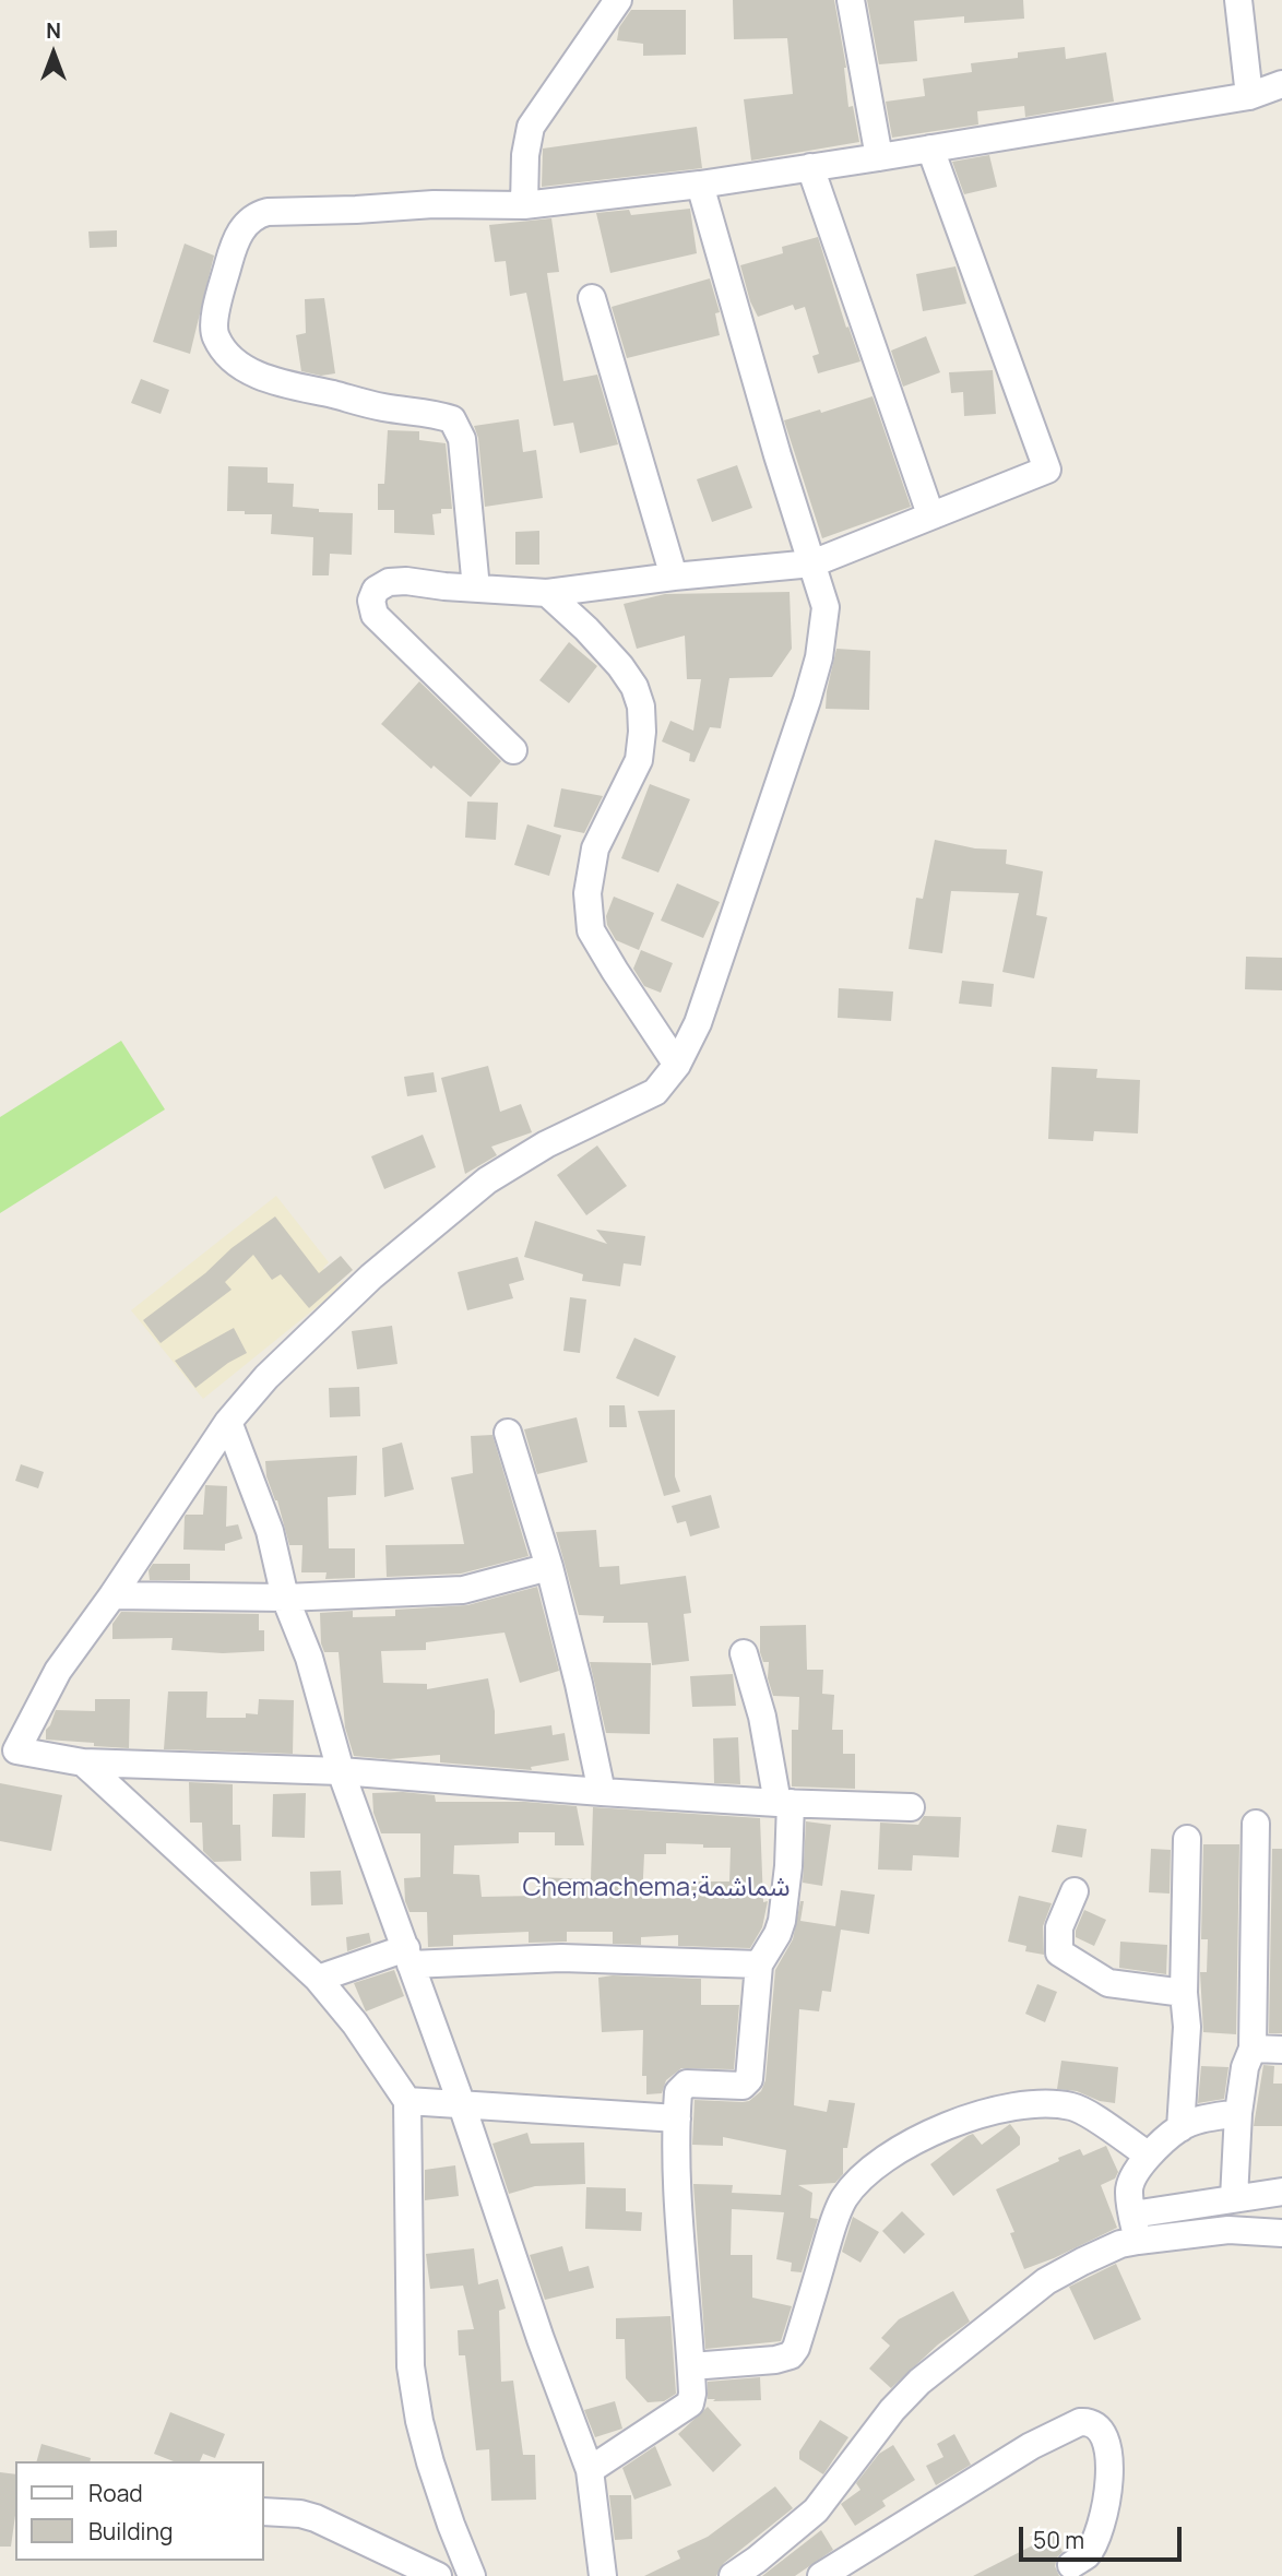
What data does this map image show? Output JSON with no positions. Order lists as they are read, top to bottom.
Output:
{
  "districts": ["Chemachema;شماشمة"],
  "legend": ["Road", "Building"],
  "scale_bar": "50 m",
  "north": "top"
}
